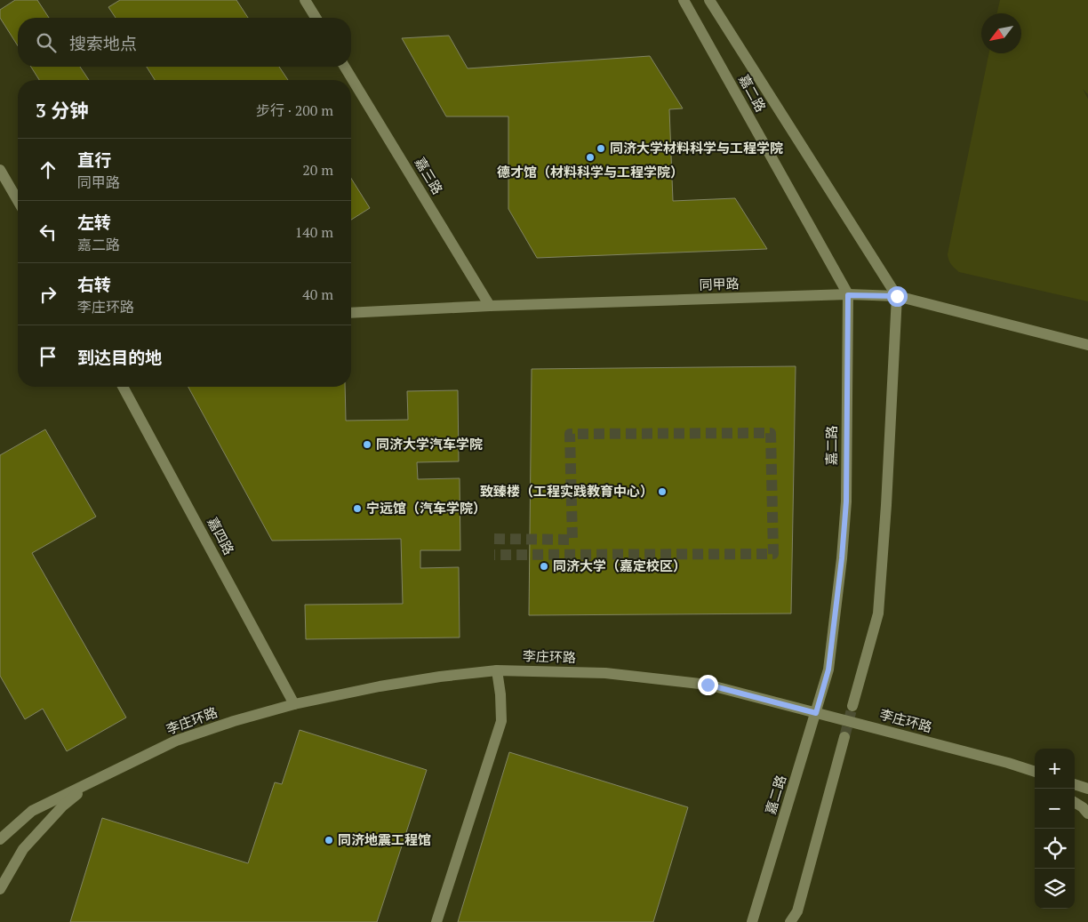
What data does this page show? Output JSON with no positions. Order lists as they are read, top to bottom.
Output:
{
  "streets": {
    "lane": [
      "嘉二路",
      "嘉三路",
      "同甲路",
      "嘉四路",
      "李庄环路"
    ]
  },
  "crossings": [
    ["嘉二路", "同甲路"],
    ["嘉二路", "李庄环路"],
    ["嘉三路", "同甲路"],
    ["嘉四路", "李庄环路"]
  ],
  "places": [
    "同济大学材料科学与工程学院",
    "德才馆（材料科学与工程学院）",
    "同济大学汽车学院",
    "致臻楼（工程实践教育中心）",
    "宁远馆（汽车学院）",
    "同济大学（嘉定校区）",
    "同济地震工程馆"
  ],
  "north": "bottom left",
  "page": {
    "search": "搜索地点",
    "heading": ["3 分钟", "步行 · 200 m"],
    "list": [
      ["直行", "同甲路", "20 m"],
      ["左转", "嘉二路", "140 m"],
      ["右转", "李庄环路", "40 m"],
      "到达目的地"
    ],
    "map_buttons": ["+", "−"]
  }
}
